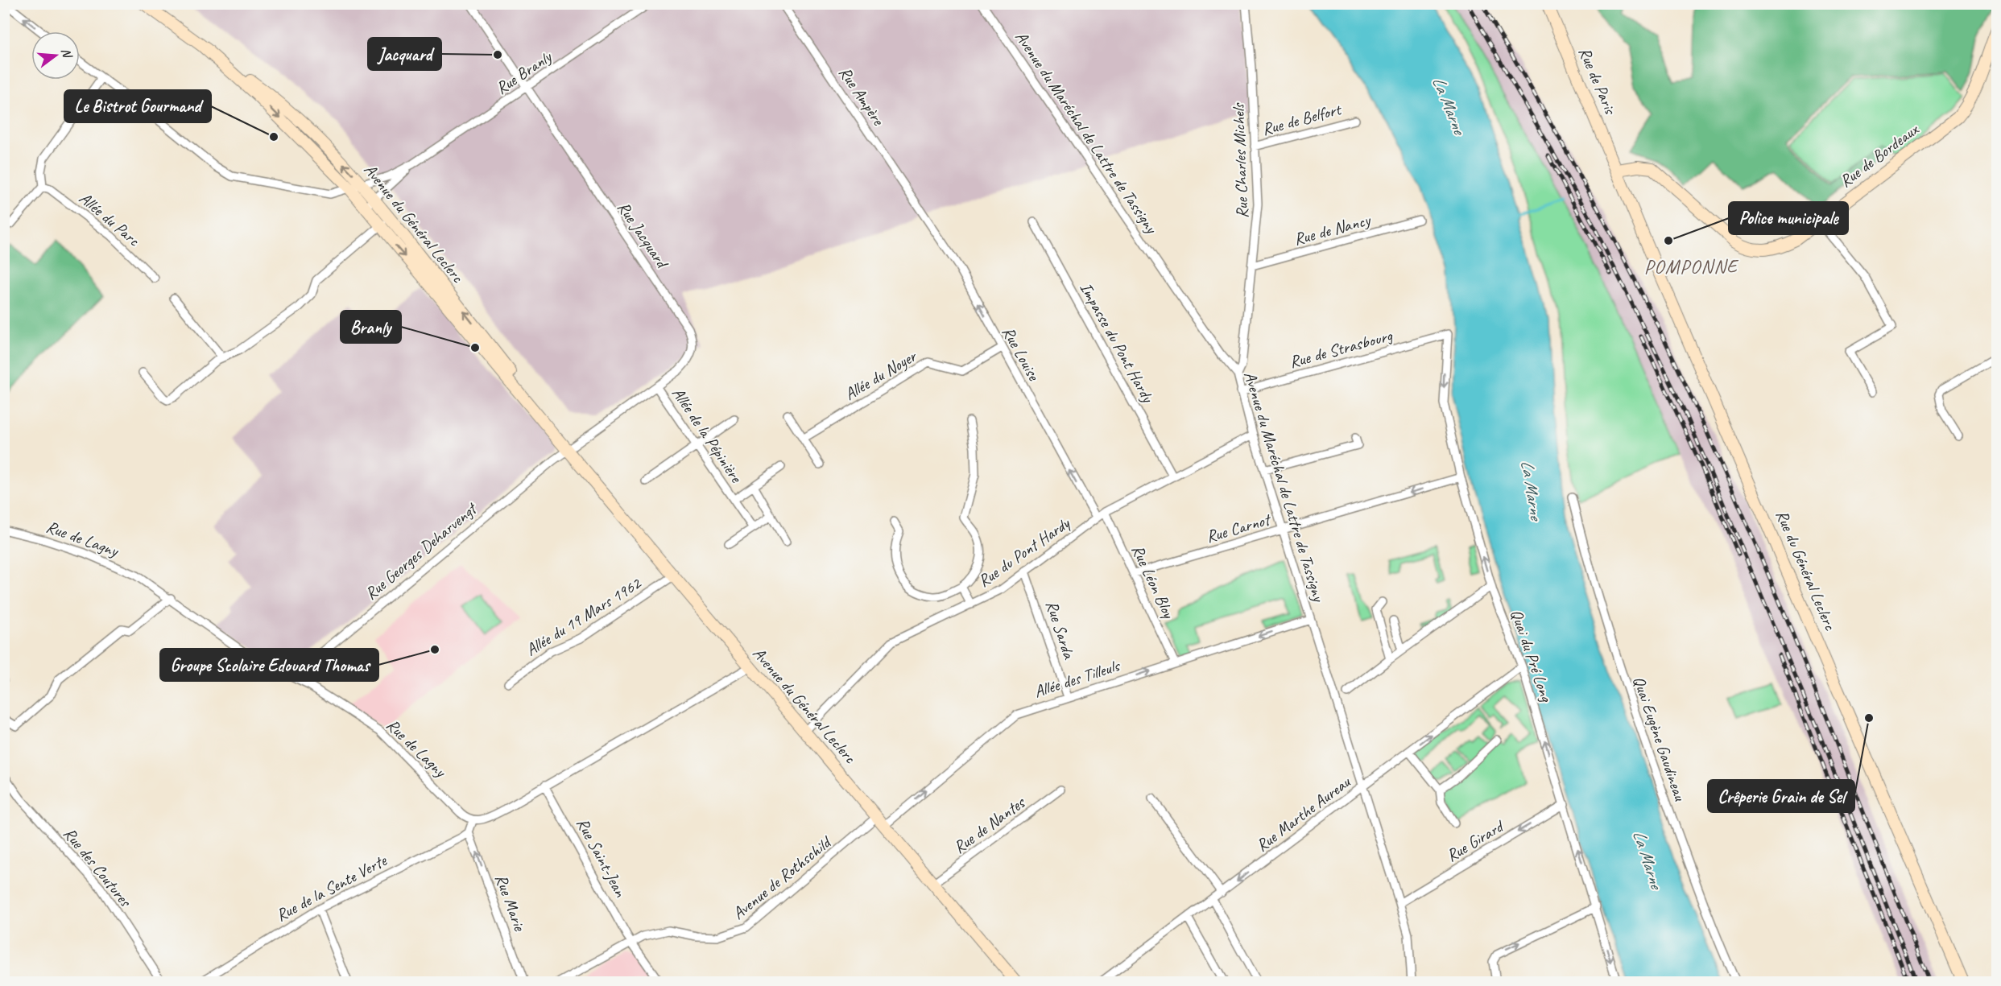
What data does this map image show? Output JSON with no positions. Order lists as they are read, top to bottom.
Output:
{
  "streets": {
    "main road": [
      "Rue de Paris",
      "Rue de Bordeaux",
      "Avenue du Général Leclerc",
      "Rue du Général Leclerc"
    ],
    "street": [
      "Rue Branly",
      "Rue Ampère",
      "Rue de Belfort",
      "Avenue du Maréchal de Lattre de Tassigny",
      "Rue Charles Michels",
      "Allée du Parc",
      "Rue de Nancy",
      "Rue Jacquard",
      "Impasse du Pont Hardy",
      "Rue de Strasbourg",
      "Rue Louise",
      "Allée du Noyer",
      "Allée de la Pépinière",
      "Rue Carnot",
      "Rue de Lagny",
      "Rue Georges Deharvengt",
      "Rue du Pont Hardy",
      "Rue Léon Bloy",
      "Allée du 19 Mars 1962",
      "Rue Sarda",
      "Quai du Pré Long",
      "Allée des Tilleuls",
      "Quai Eugène Gaudineau",
      "Rue Marthe Aureau",
      "Rue de Nantes",
      "Rue Girard",
      "Rue Saint-Jean",
      "Rue des Coutures",
      "Avenue de Rothschild",
      "Rue de la Sente Verte",
      "Rue Marie"
    ]
  },
  "crossings": [
    ["Rue Branly", "Avenue du Général Leclerc"],
    ["Rue Branly", "Rue Jacquard"],
    ["Rue de Paris", "Rue de Bordeaux"],
    ["Rue de Paris", "Rue du Général Leclerc"],
    ["Rue Ampère", "Rue Louise"],
    ["Rue de Belfort", "Rue Charles Michels"],
    ["Avenue du Maréchal de Lattre de Tassigny", "Rue Charles Michels"],
    ["Avenue du Maréchal de Lattre de Tassigny", "Rue de Strasbourg"],
    ["Avenue du Maréchal de Lattre de Tassigny", "Rue Carnot"],
    ["Avenue du Maréchal de Lattre de Tassigny", "Rue du Pont Hardy"],
    ["Avenue du Maréchal de Lattre de Tassigny", "Allée des Tilleuls"],
    ["Avenue du Maréchal de Lattre de Tassigny", "Rue Marthe Aureau"],
    ["Avenue du Maréchal de Lattre de Tassigny", "Rue Girard"],
    ["Rue de Bordeaux", "Rue du Général Leclerc"],
    ["Rue Charles Michels", "Rue de Nancy"],
    ["Avenue du Général Leclerc", "Rue Jacquard"],
    ["Avenue du Général Leclerc", "Rue Georges Deharvengt"],
    ["Avenue du Général Leclerc", "Rue du Pont Hardy"],
    ["Avenue du Général Leclerc", "Allée du 19 Mars 1962"],
    ["Avenue du Général Leclerc", "Allée des Tilleuls"],
    ["Avenue du Général Leclerc", "Rue de Nantes"],
    ["Avenue du Général Leclerc", "Avenue de Rothschild"],
    ["Rue Jacquard", "Allée de la Pépinière"],
    ["Rue Jacquard", "Rue Georges Deharvengt"],
    ["Impasse du Pont Hardy", "Rue du Pont Hardy"],
    ["Rue de Strasbourg", "Quai du Pré Long"],
    ["Rue Louise", "Allée du Noyer"],
    ["Rue Louise", "Rue du Pont Hardy"],
    ["Rue Carnot", "Rue Léon Bloy"],
    ["Rue Carnot", "Quai du Pré Long"],
    ["Rue de Lagny", "Rue Georges Deharvengt"],
    ["Rue du Pont Hardy", "Rue Léon Bloy"],
    ["Rue du Pont Hardy", "Rue Sarda"],
    ["Rue Léon Bloy", "Allée des Tilleuls"],
    ["Rue Sarda", "Allée des Tilleuls"],
    ["Quai du Pré Long", "Rue Marthe Aureau"],
    ["Quai du Pré Long", "Rue Girard"],
    ["Allée des Tilleuls", "Avenue de Rothschild"],
    ["Rue Saint-Jean", "Avenue de Rothschild"],
    ["Rue de la Sente Verte", "Rue Marie"]
  ],
  "one_way": ["Rue Louise", "Rue Girard", "Rue Marie"],
  "districts": ["POMPONNE"],
  "water": ["La Marne"],
  "places": [
    "Jacquard",
    "Le Bistrot Gourmand",
    "Police municipale",
    "Branly",
    "Groupe Scolaire Edouard Thomas",
    "Crêperie Grain de Sel"
  ],
  "north": "right"
}
